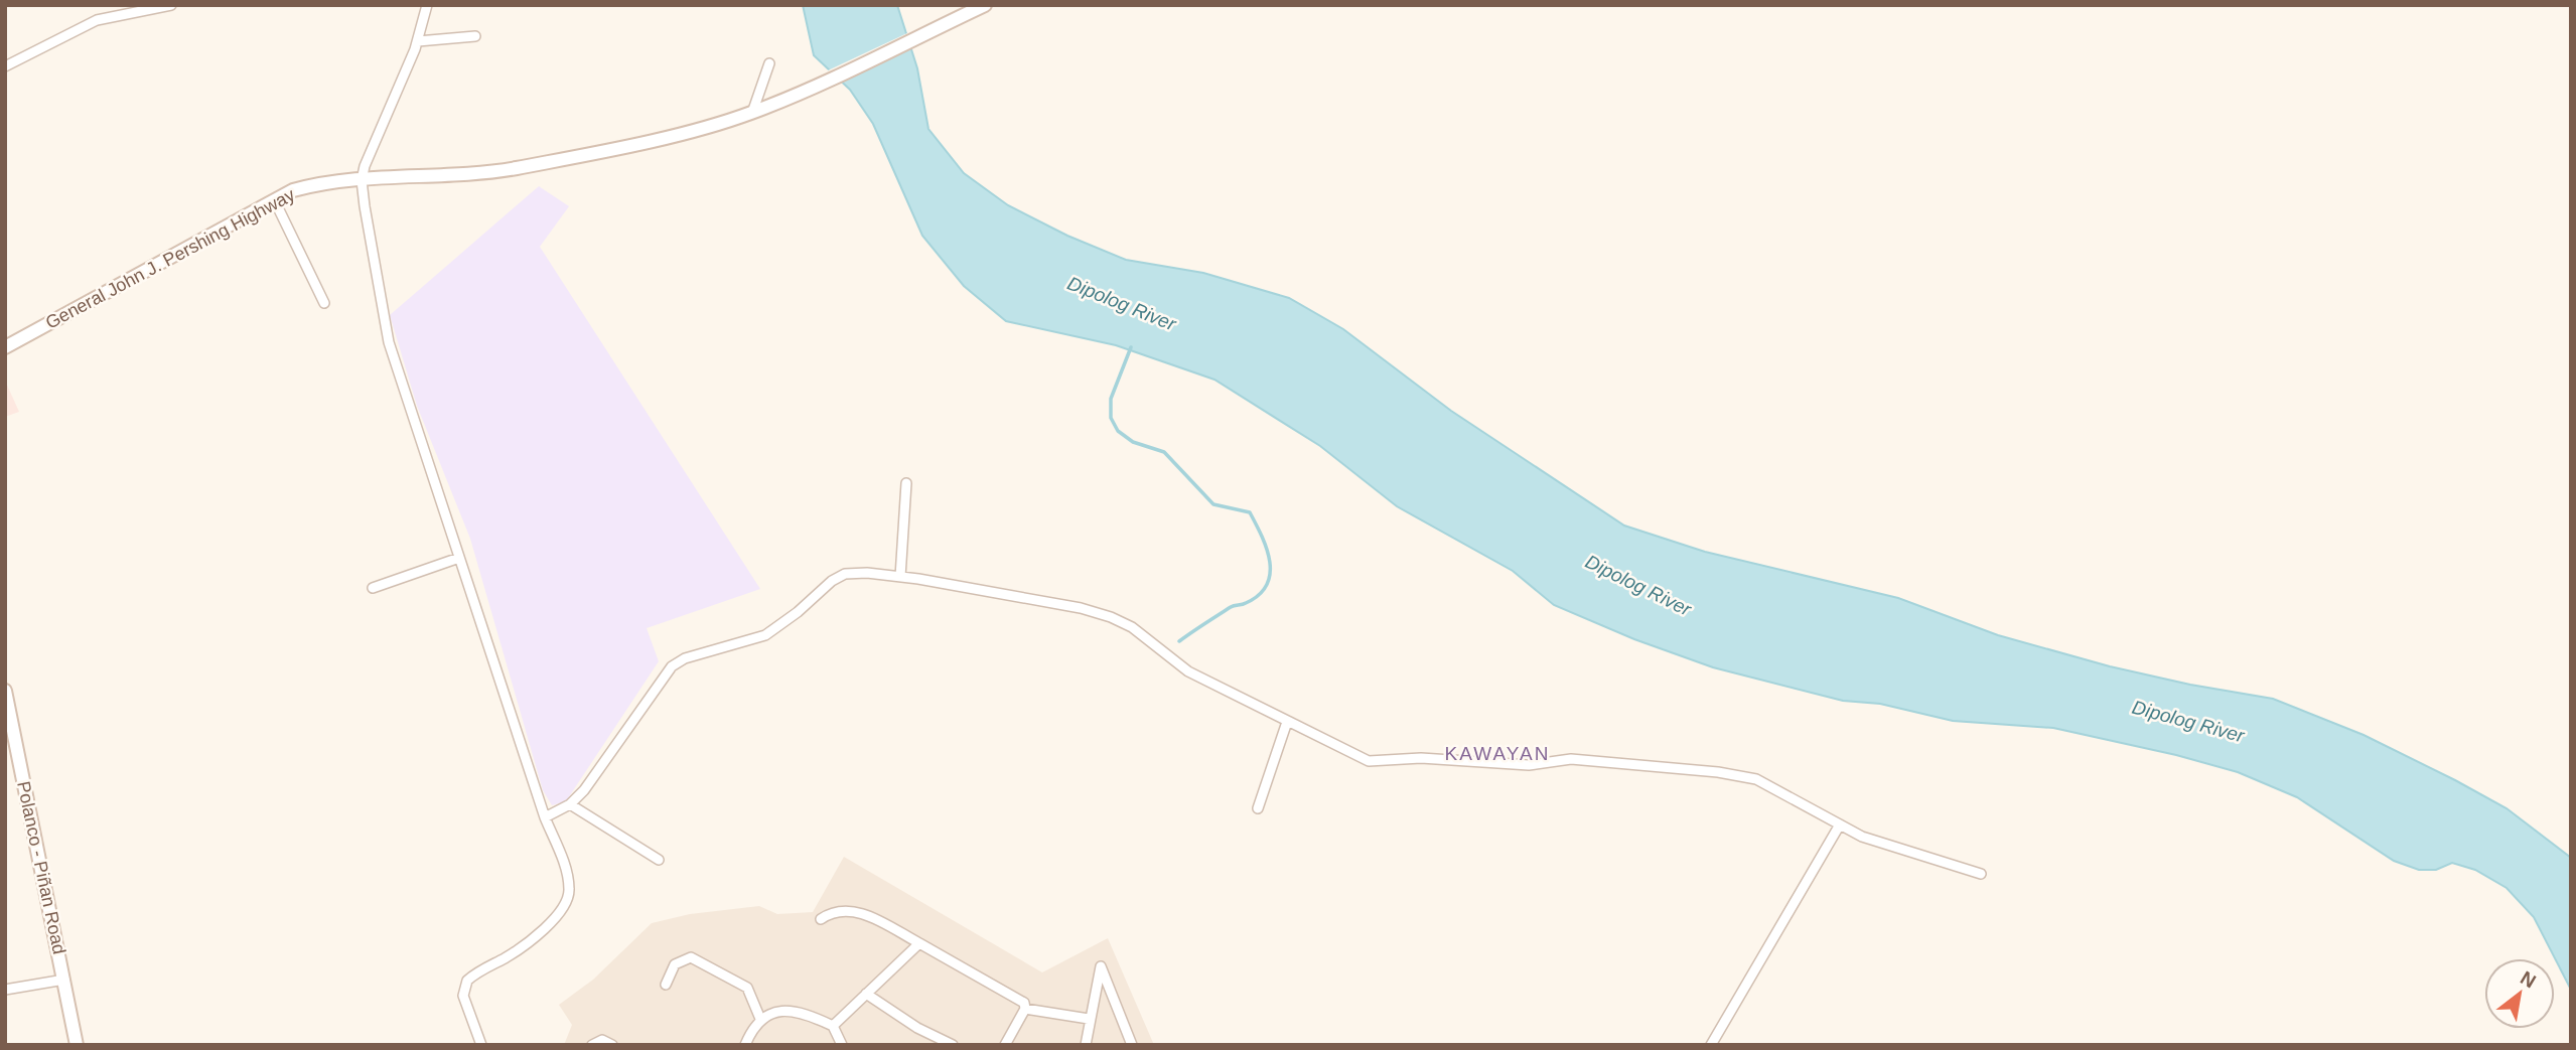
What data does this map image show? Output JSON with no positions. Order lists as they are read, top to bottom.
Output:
{
  "streets": {
    "main road": ["General John J. Pershing Highway", "Polanco - Piñan Road"]
  },
  "districts": ["KAWAYAN"],
  "water": ["Dipolog River"],
  "north": "top right"
}
